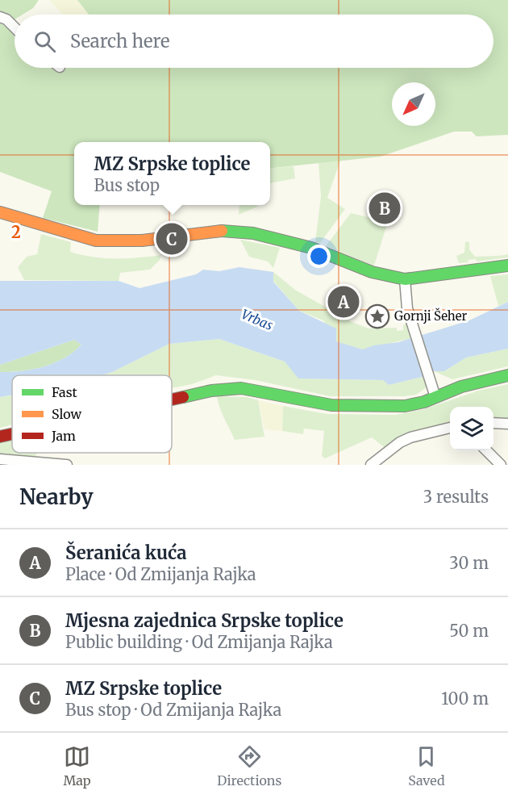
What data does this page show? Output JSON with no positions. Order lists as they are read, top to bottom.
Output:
{
  "water": ["Vrbas"],
  "places": {
    "place": ["Gornji Šeher"]
  },
  "legend": ["Fast", "Slow", "Jam"],
  "north": "bottom left",
  "page": {
    "search": "Search here",
    "popup": ["MZ Srpske toplice", "Bus stop"],
    "pins": ["B", "C", "A"],
    "heading": ["Nearby", "3 results"],
    "list": [
      {
        "mark": "A",
        "name": "Šeranića kuća",
        "note": "Place · Od Zmijanja Rajka",
        "value": "30 m"
      },
      {
        "mark": "B",
        "name": "Mjesna zajednica Srpske toplice",
        "note": "Public building · Od Zmijanja Rajka",
        "value": "50 m"
      },
      {
        "mark": "C",
        "name": "MZ Srpske toplice",
        "note": "Bus stop · Od Zmijanja Rajka",
        "value": "100 m"
      }
    ],
    "nav": ["Map", "Directions", "Saved"]
  },
  "grid": {
    "rows": ["2"]
  }
}
